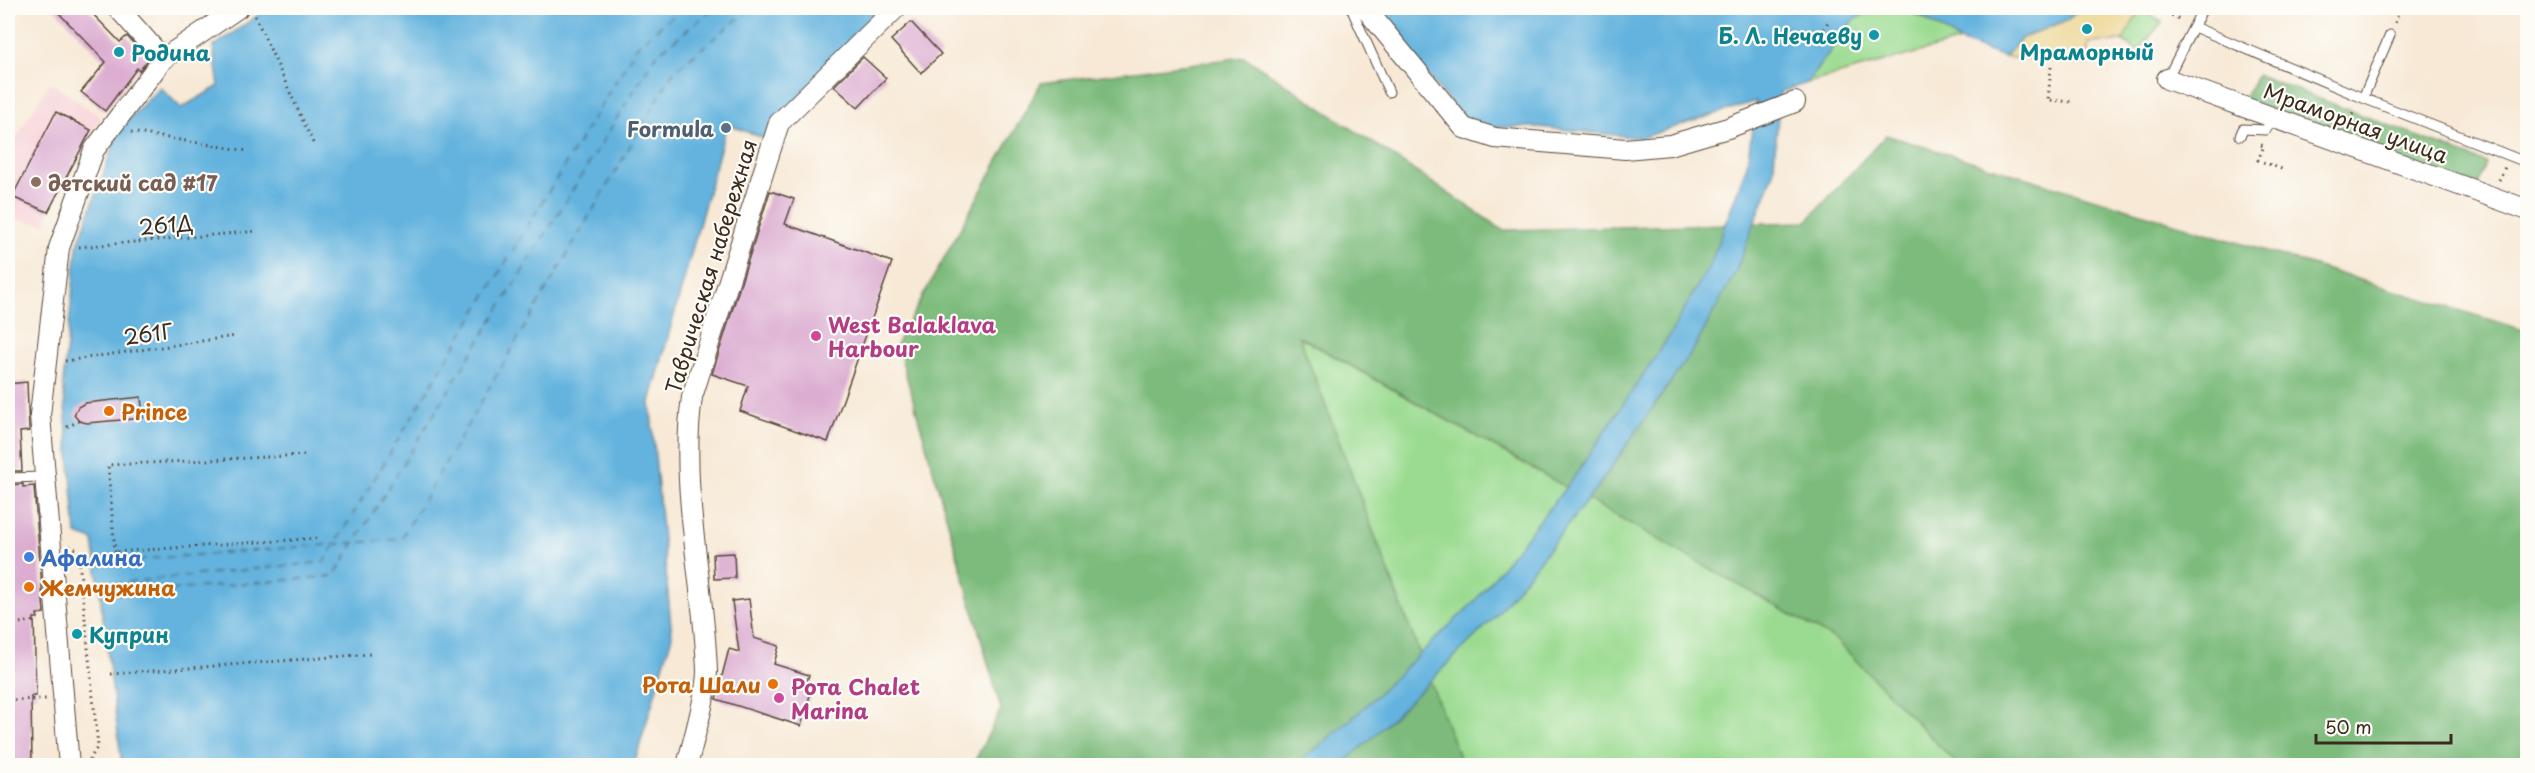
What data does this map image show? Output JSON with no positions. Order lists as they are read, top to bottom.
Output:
{
  "streets": {
    "street": ["Мраморная улица", "Таврическая набережная"],
    "path": ["261Д", "261Г"]
  },
  "places": [
    "Мраморный",
    "Б. Л. Нечаеву",
    "Родина",
    "Formula",
    "детский сад #17",
    "West Balaklava Harbour",
    "Prince",
    "Афалина",
    "Жемчужина",
    "Куприн",
    "Рота Шали",
    "Рота Chalet Marina"
  ],
  "scale_bar": "50 m"
}
